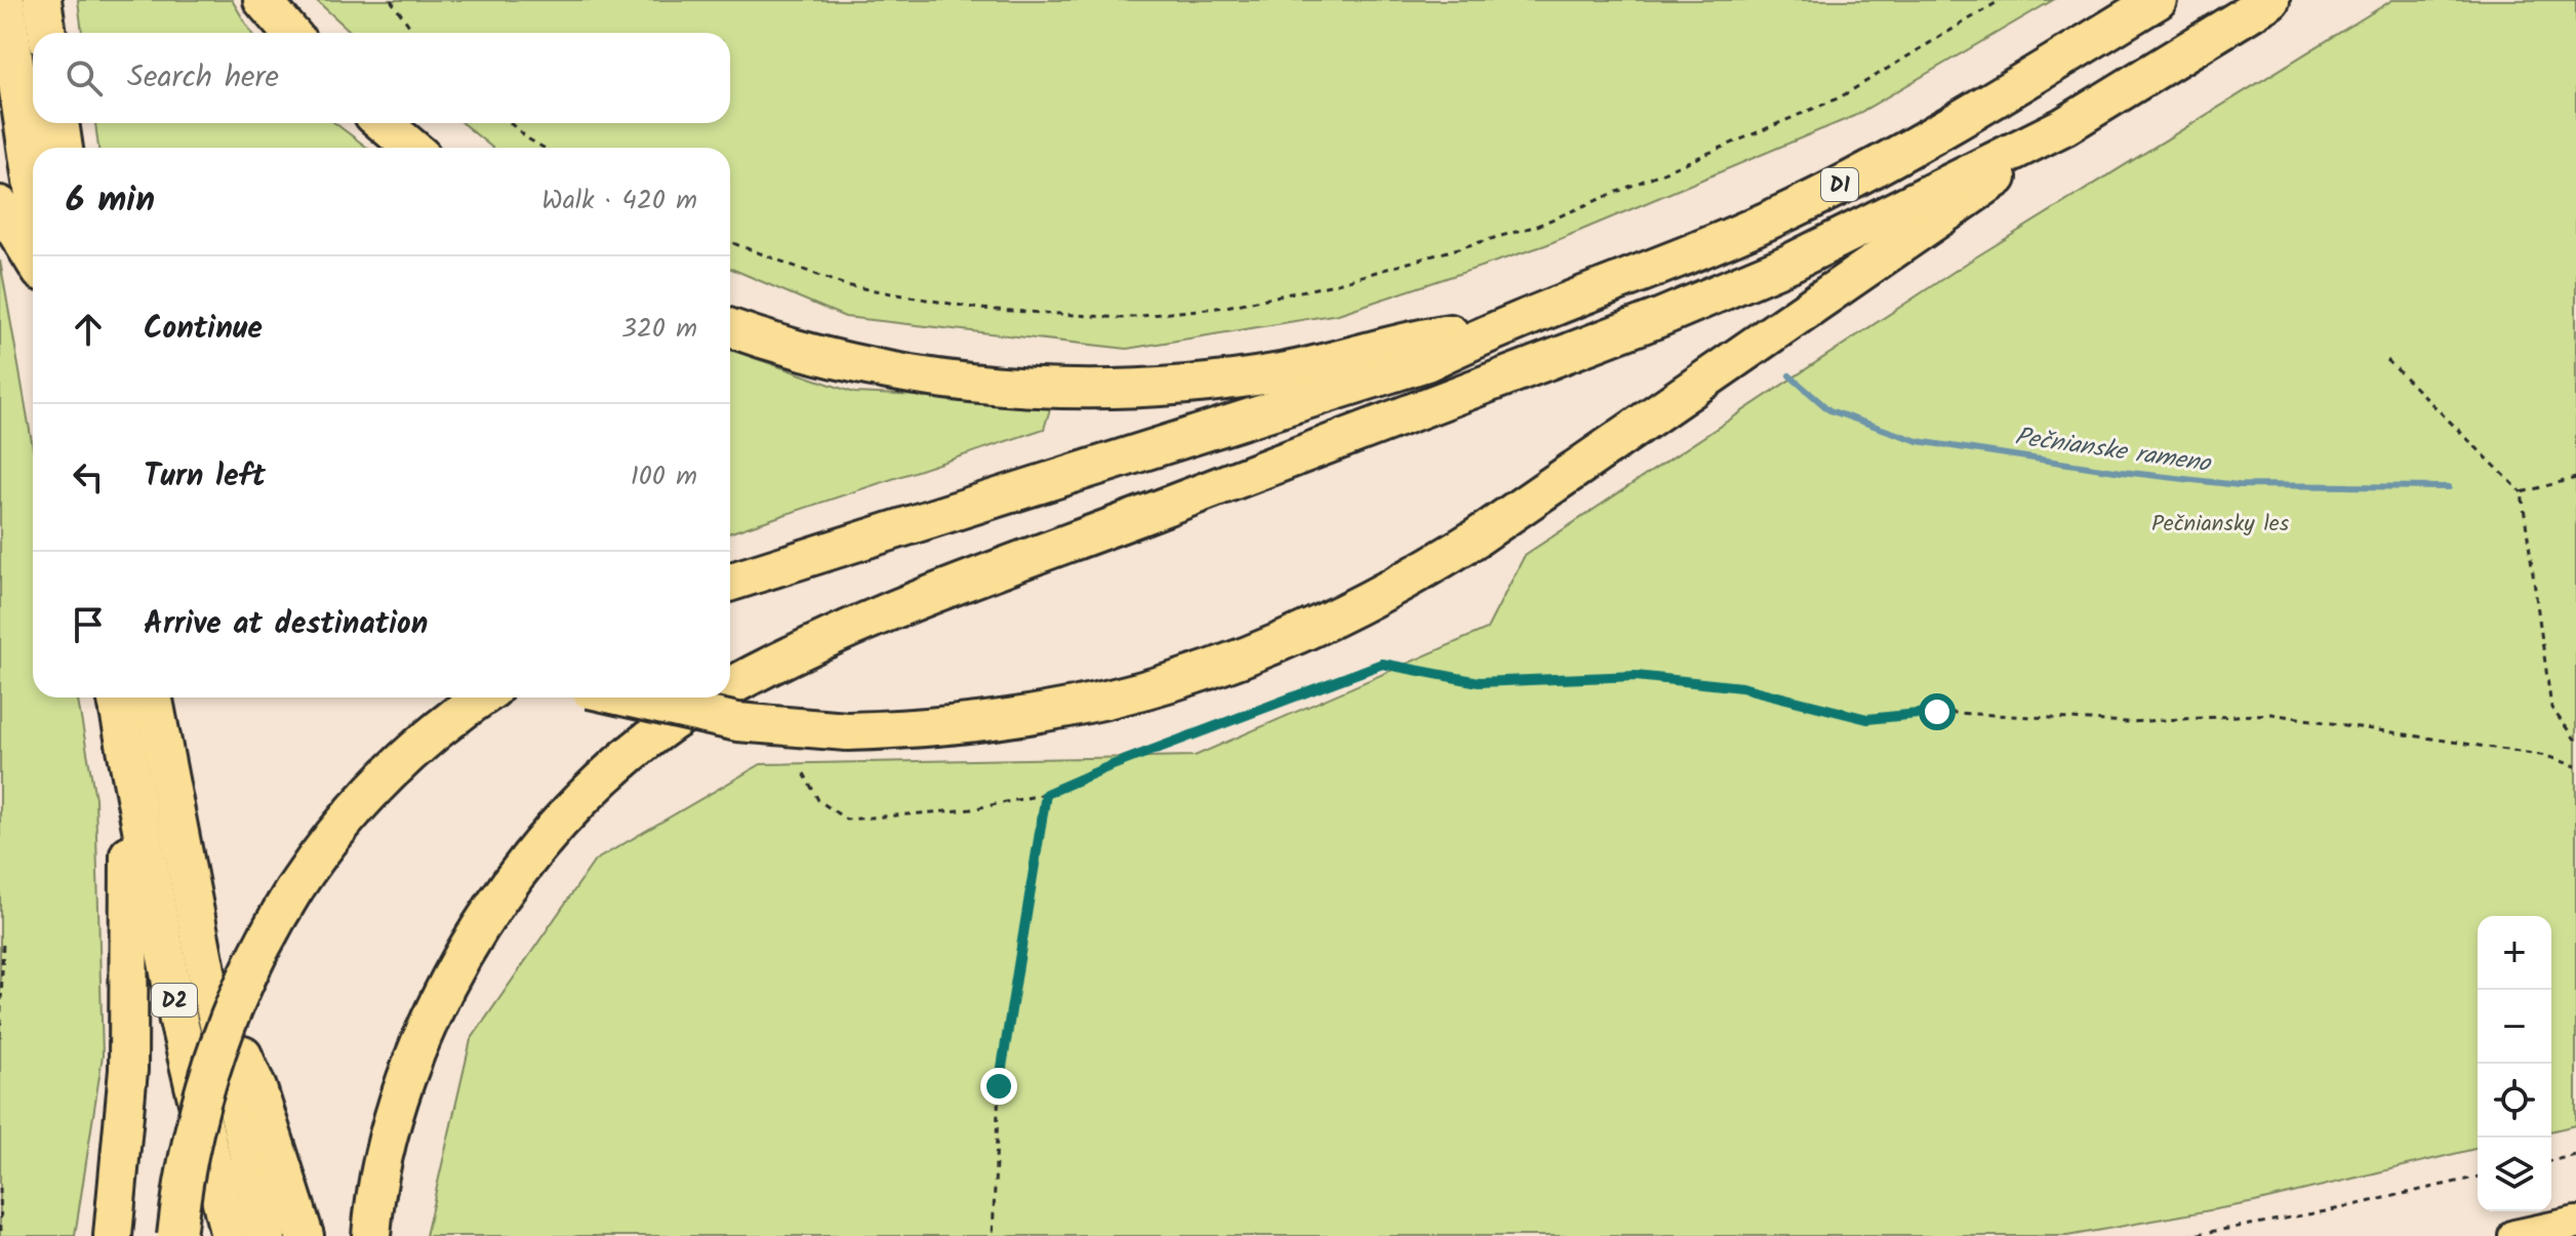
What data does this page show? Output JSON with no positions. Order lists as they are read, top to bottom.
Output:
{
  "streets": {
    "highway": ["D1", "D2"]
  },
  "water": ["Pečnianske rameno"],
  "parks": ["Pečniansky les"],
  "page": {
    "search": "Search here",
    "heading": ["6 min", "Walk · 420 m"],
    "list": [
      ["Continue", "320 m"],
      ["Turn left", "100 m"],
      "Arrive at destination"
    ],
    "map_buttons": ["+", "−"]
  }
}
